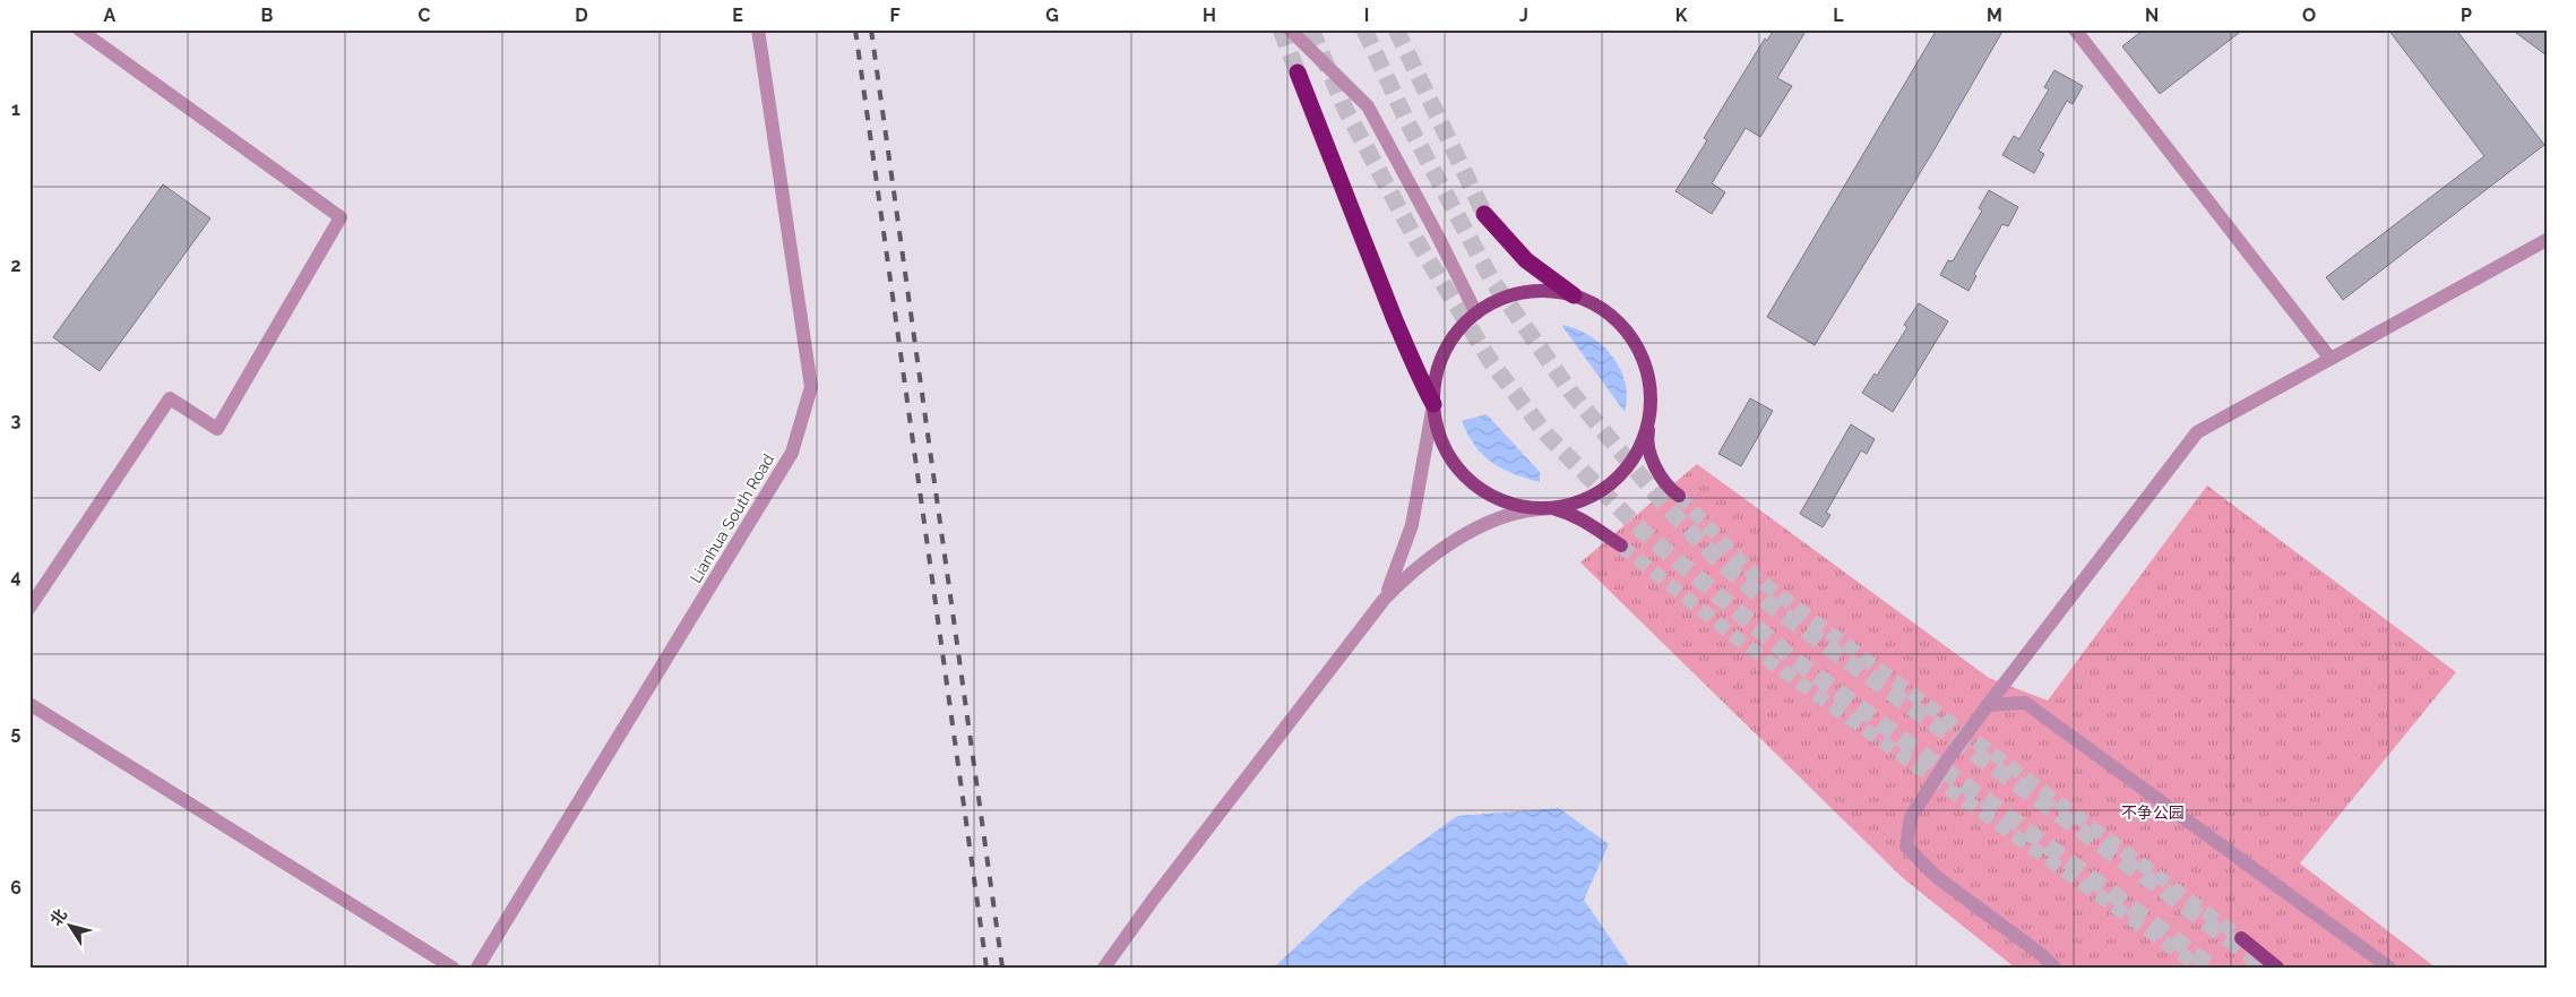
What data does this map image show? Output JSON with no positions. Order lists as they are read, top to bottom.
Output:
{
  "streets": {
    "street": ["Lianhua South Road"]
  },
  "parks": ["不争公园"],
  "north": "top left",
  "grid": {
    "columns": [
      "A",
      "B",
      "C",
      "D",
      "E",
      "F",
      "G",
      "H",
      "I",
      "J",
      "K",
      "L",
      "M",
      "N",
      "O",
      "P"
    ],
    "rows": [
      "1",
      "2",
      "3",
      "4",
      "5",
      "6"
    ]
  }
}
